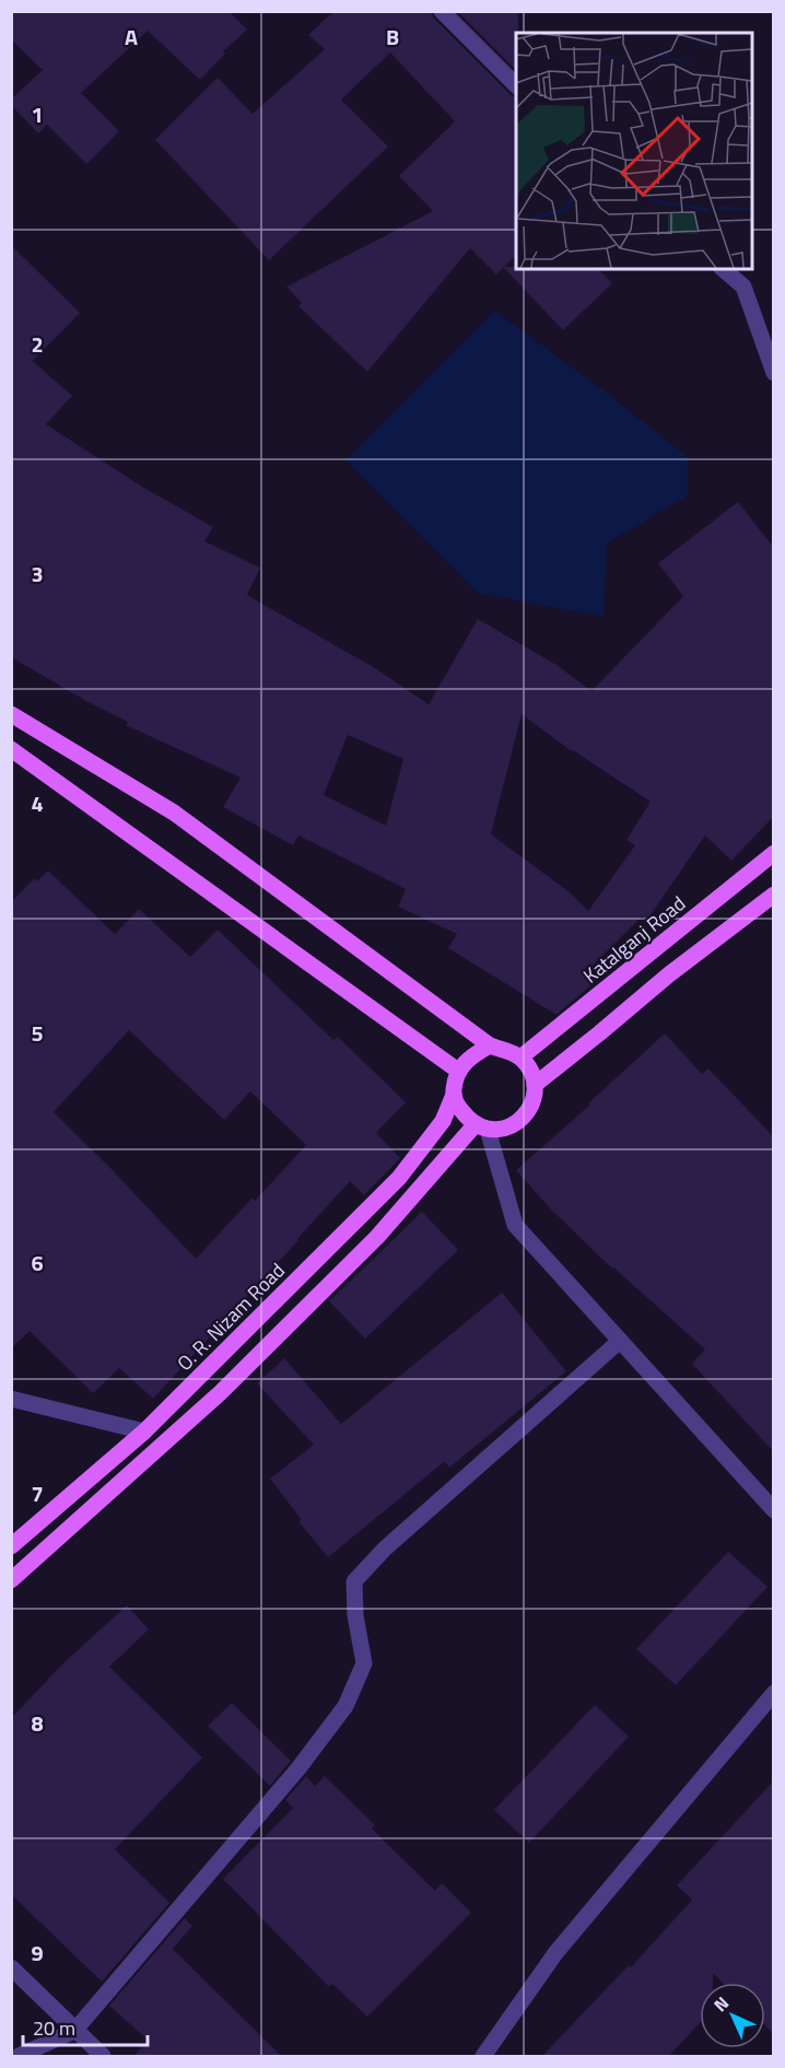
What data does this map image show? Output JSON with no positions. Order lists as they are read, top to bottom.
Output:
{
  "streets": {
    "main road": ["Katalganj Road", "O. R. Nizam Road"]
  },
  "crossings": [
    ["Katalganj Road", "O. R. Nizam Road"]
  ],
  "scale_bar": "20 m",
  "north": "top left",
  "grid": {
    "columns": ["A", "B"],
    "rows": [
      "1",
      "2",
      "3",
      "4",
      "5",
      "6",
      "7",
      "8",
      "9"
    ]
  }
}
